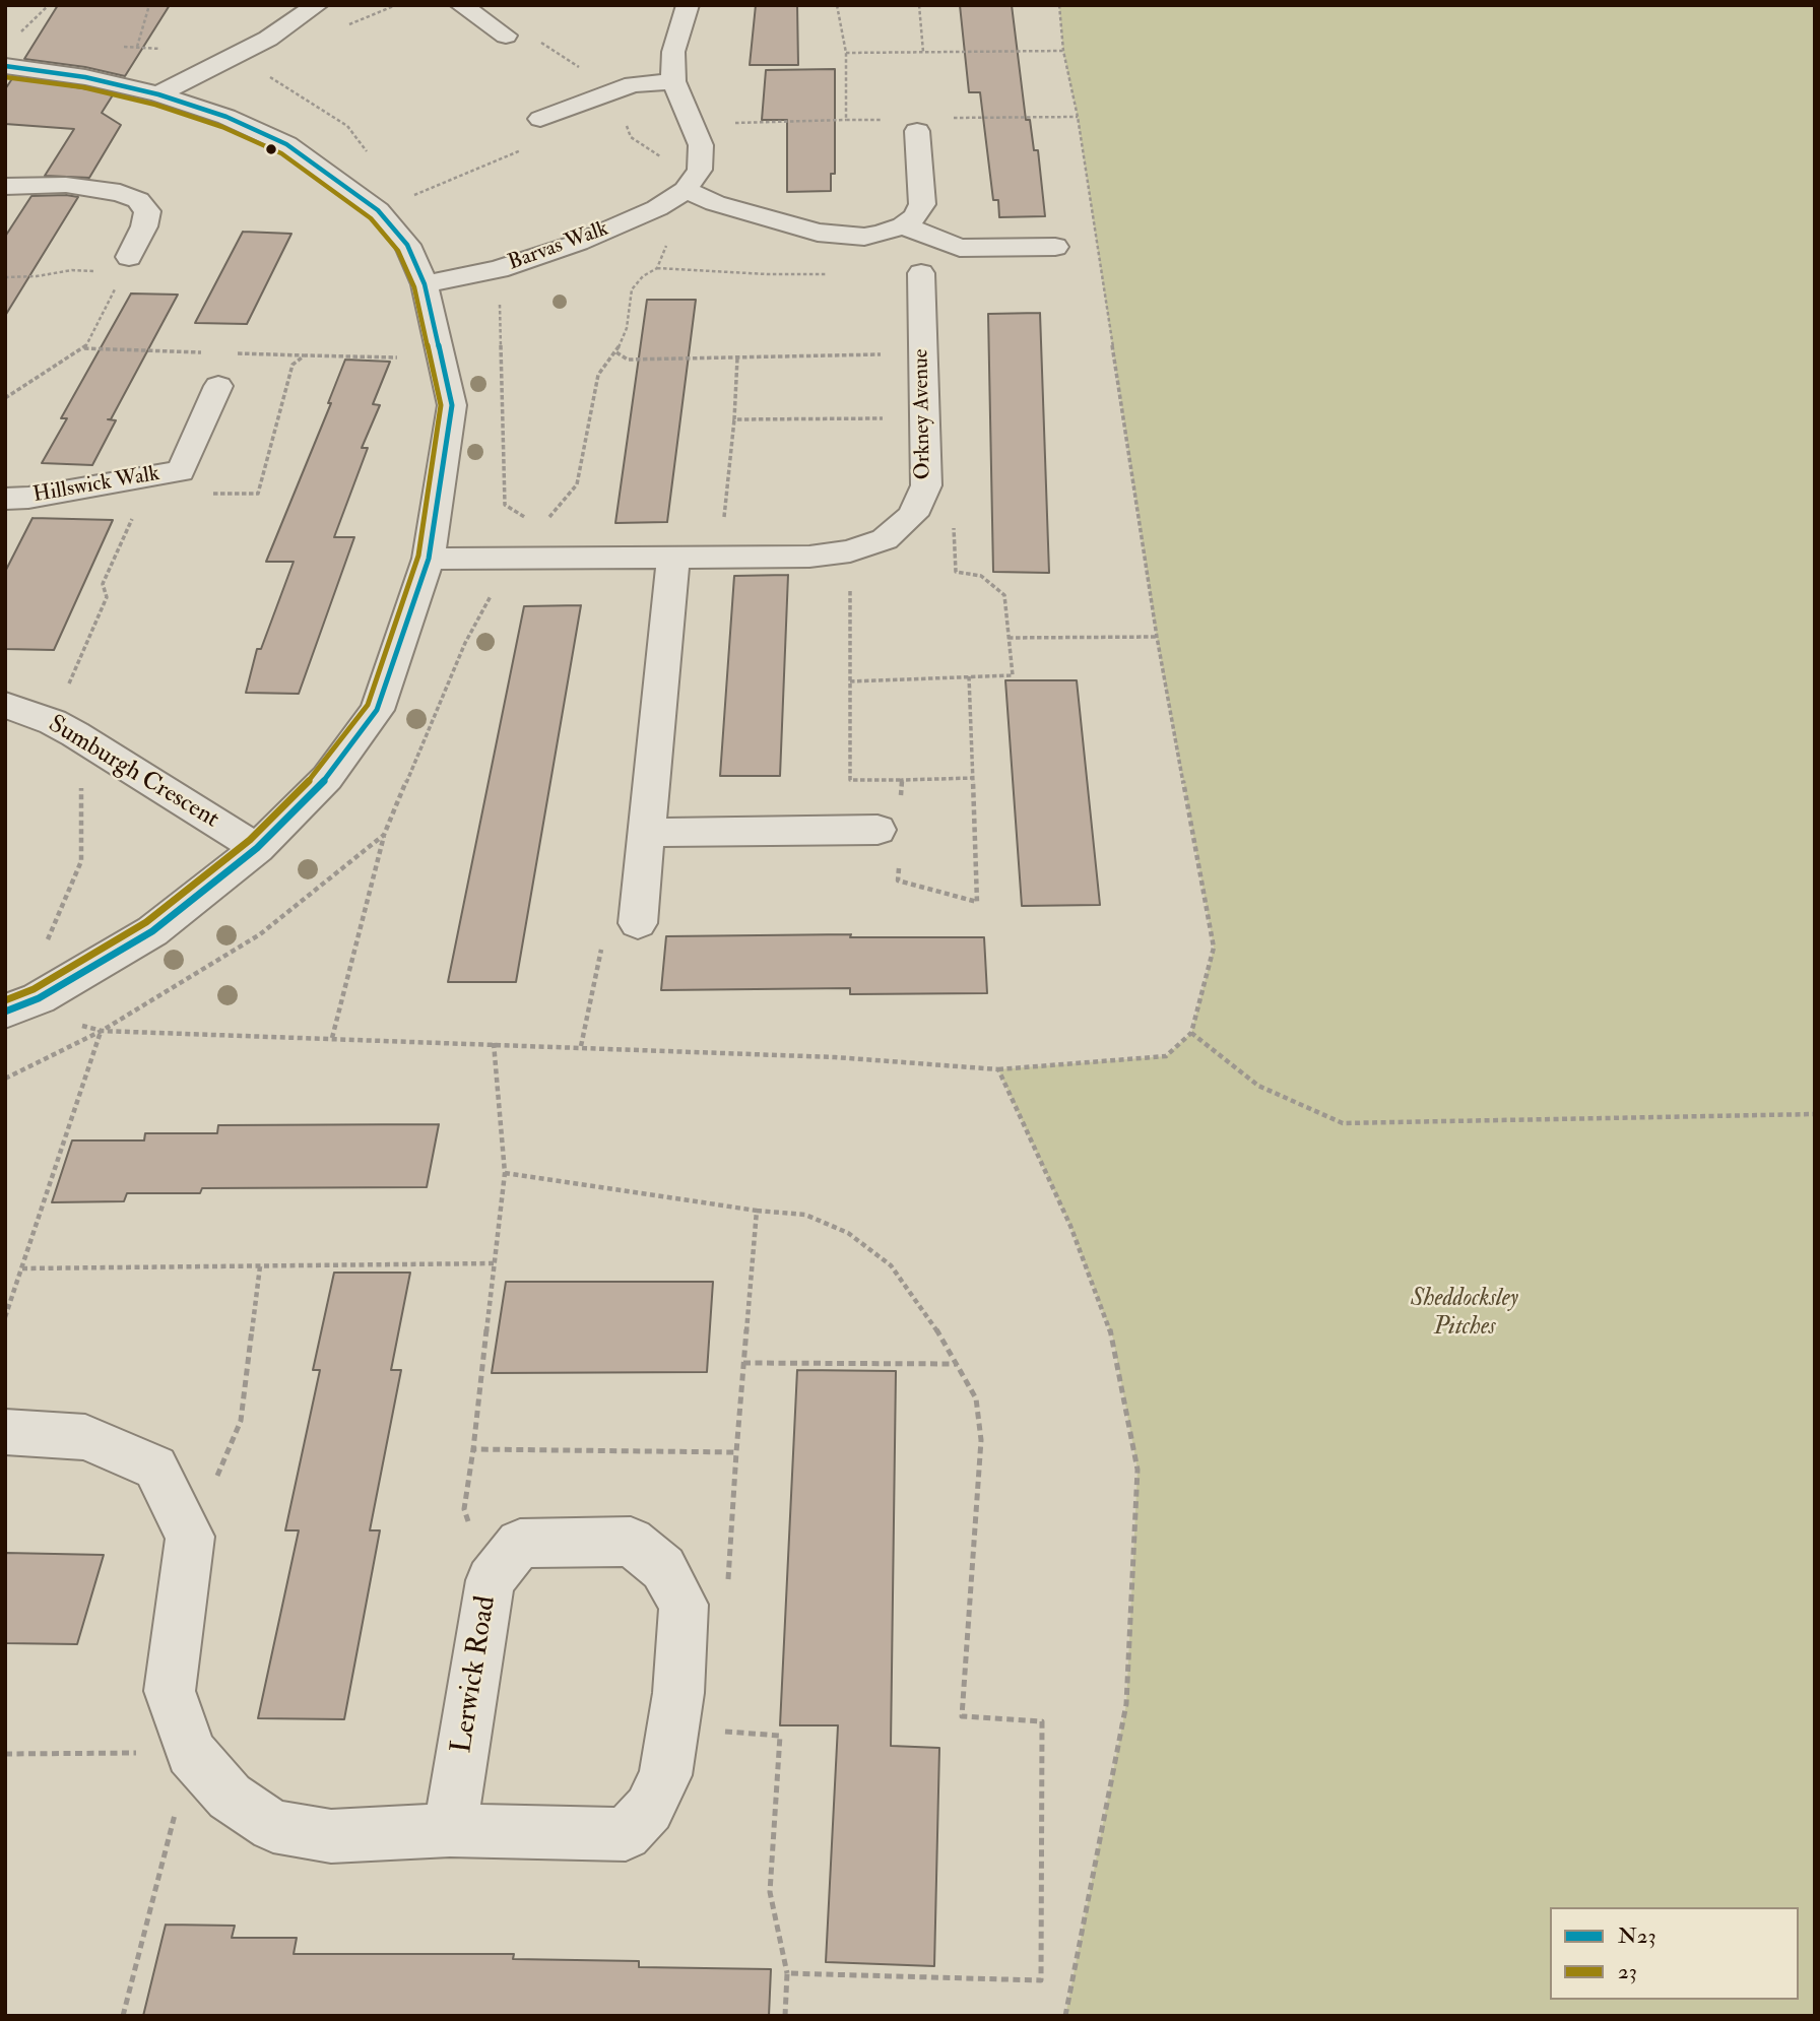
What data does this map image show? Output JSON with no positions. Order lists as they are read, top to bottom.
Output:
{
  "streets": {
    "street": [
      "Barvas Walk",
      "Orkney Avenue",
      "Hillswick Walk",
      "Sumburgh Crescent",
      "Lerwick Road"
    ]
  },
  "parks": ["Sheddocksley Pitches"],
  "lines": ["transit line N23", "transit line 23"],
  "legend": ["N23", "23"]
}
